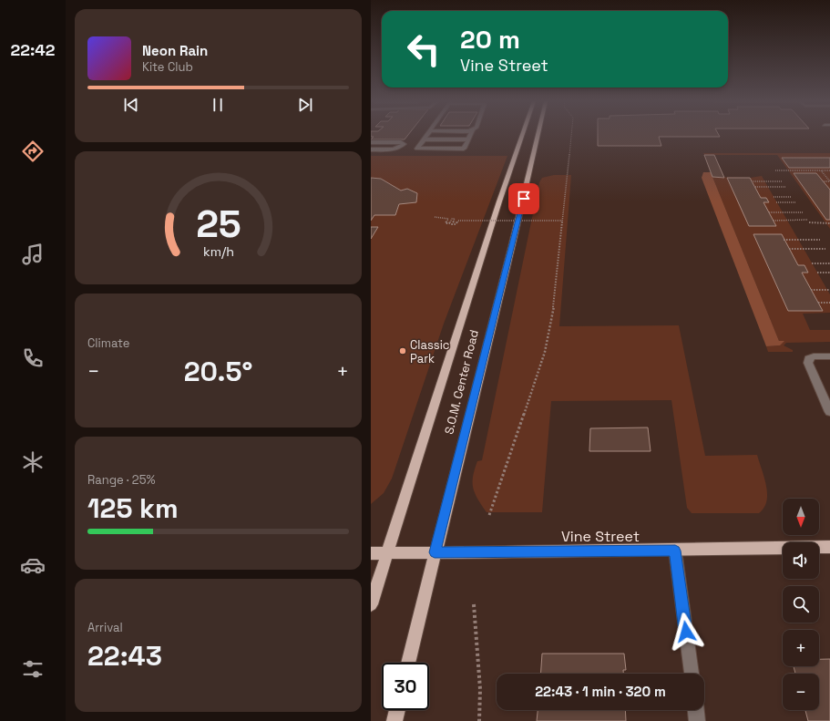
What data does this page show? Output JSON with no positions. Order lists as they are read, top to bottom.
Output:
{
  "streets": {
    "main road": ["S.O.M. Center Road", "Vine Street"]
  },
  "crossings": [
    ["S.O.M. Center Road", "Vine Street"]
  ],
  "places": ["Classic Park"],
  "north": "bottom",
  "page": {
    "tabs": "22:42",
    "turn": ["20 m", "Vine Street"],
    "song": ["Neon Rain", "Kite Club"],
    "tile": [
      "Climate",
      ["Range · 25%", "125 km"],
      ["Arrival", "22:43"]
    ],
    "heat": ["−", "20.5°", "+"],
    "map_buttons": ["+", "−"],
    "limit": "30",
    "trip": "22:43 · 1 min · 320 m",
    "gauge": ["25", "km/h"]
  }
}
